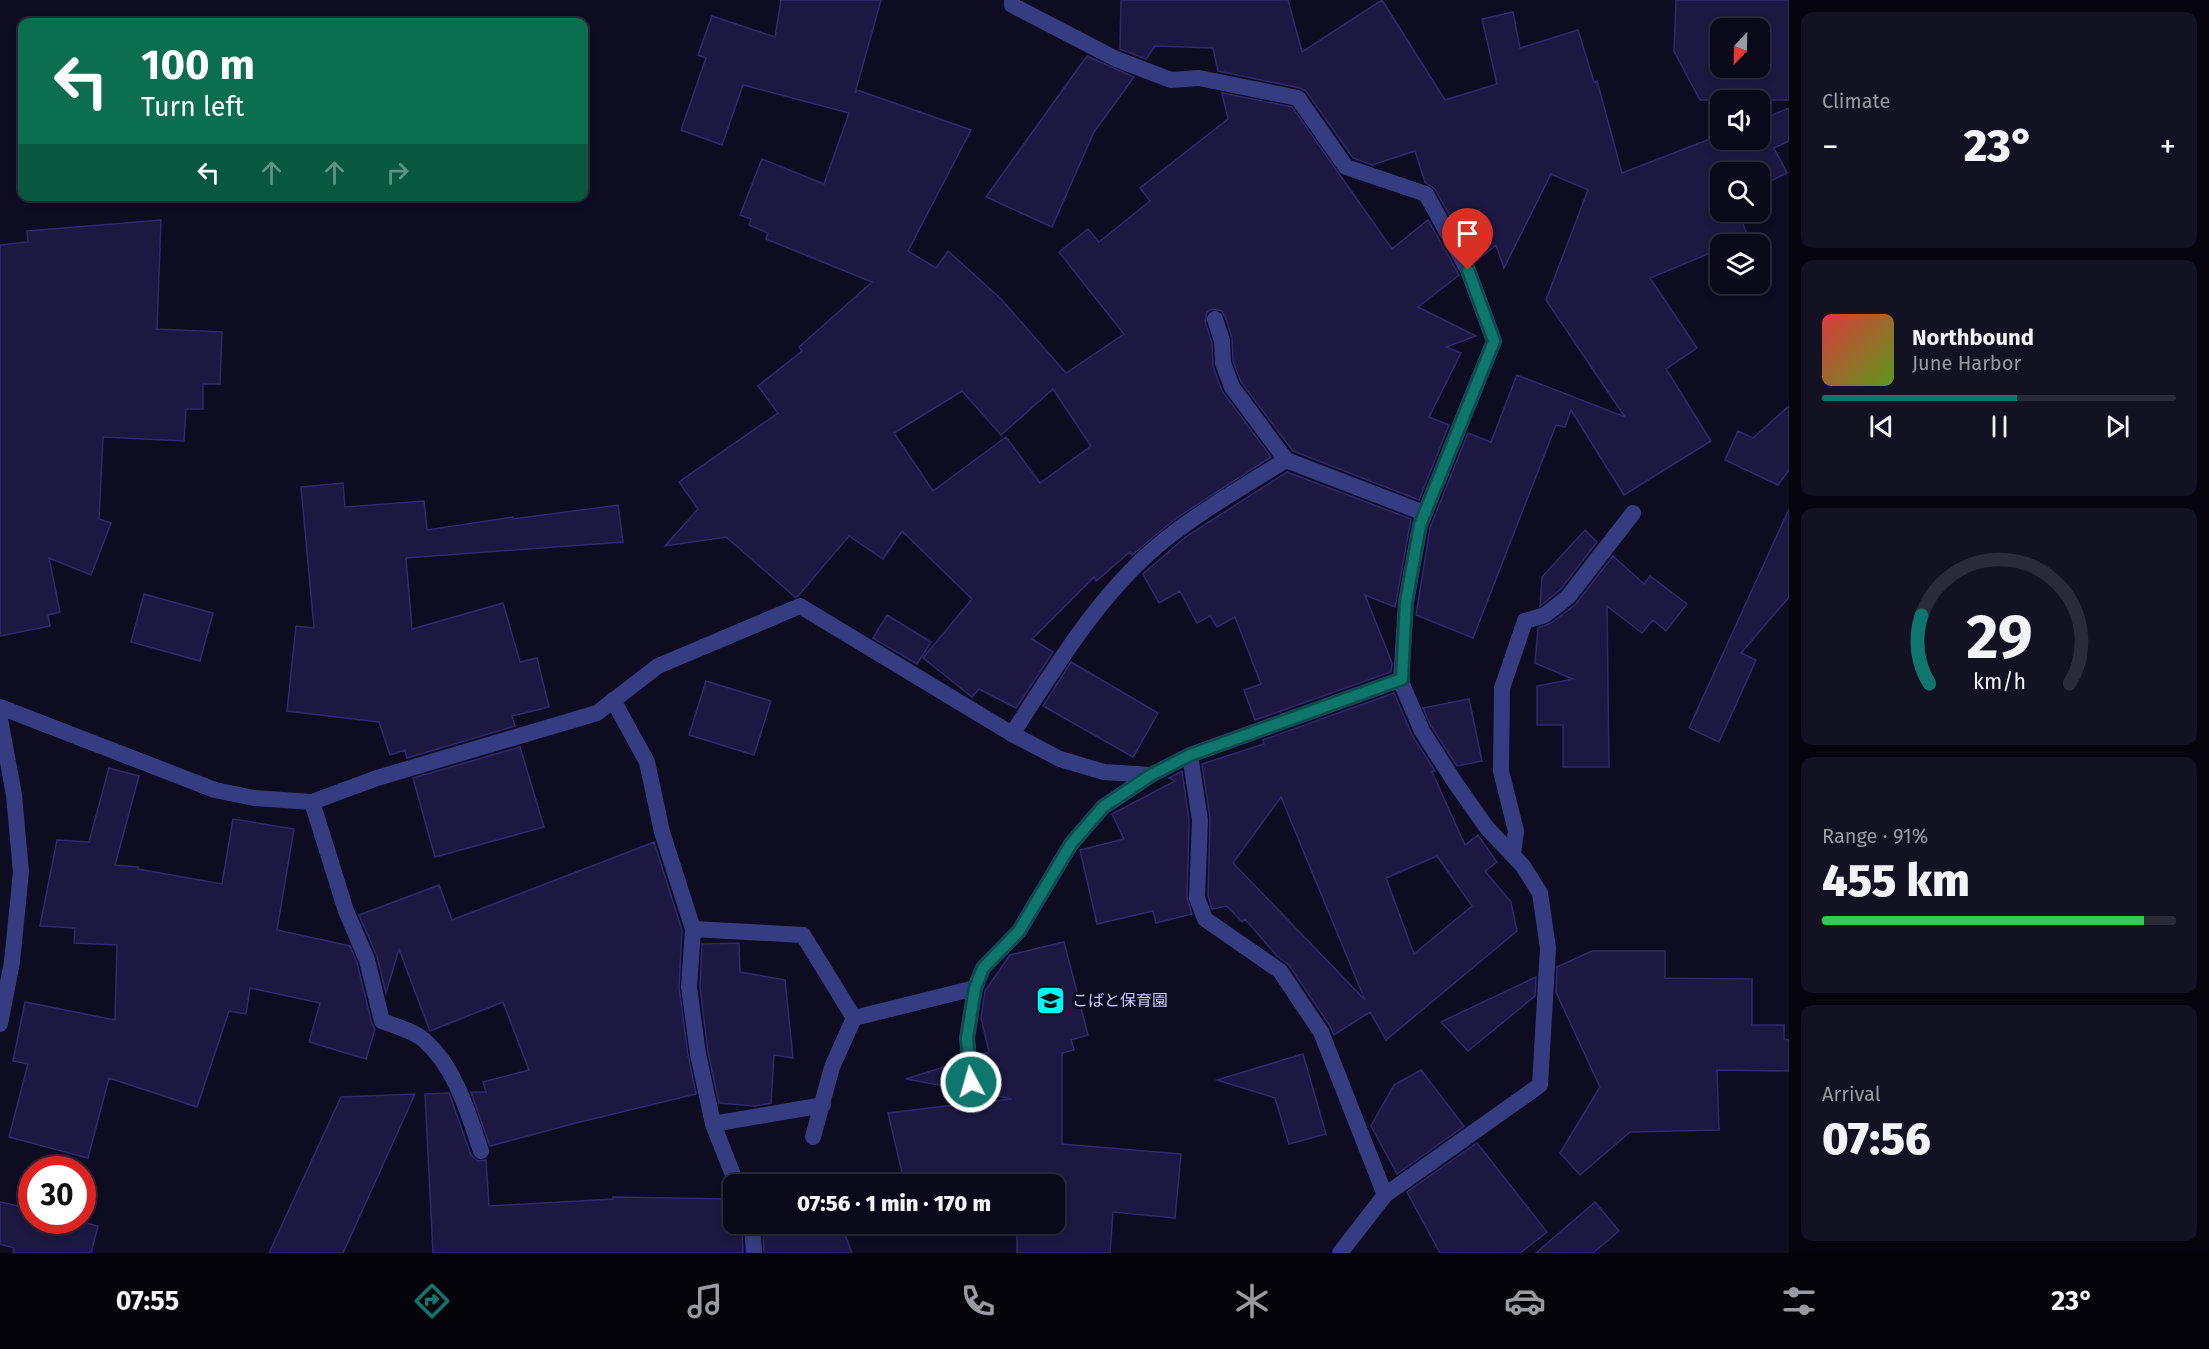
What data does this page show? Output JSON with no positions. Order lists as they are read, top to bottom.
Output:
{
  "places": {
    "school or university": ["こばと保育園"]
  },
  "north": "bottom",
  "page": {
    "tile": [
      "Climate",
      ["Range · 91%", "455 km"],
      ["Arrival", "07:56"]
    ],
    "turn": ["100 m", "Turn left"],
    "heat": ["−", "23°", "+"],
    "song": ["Northbound", "June Harbor"],
    "limit": "30",
    "trip": "07:56 · 1 min · 170 m",
    "tabs": ["07:55", "23°"],
    "gauge": ["29", "km/h"]
  }
}
